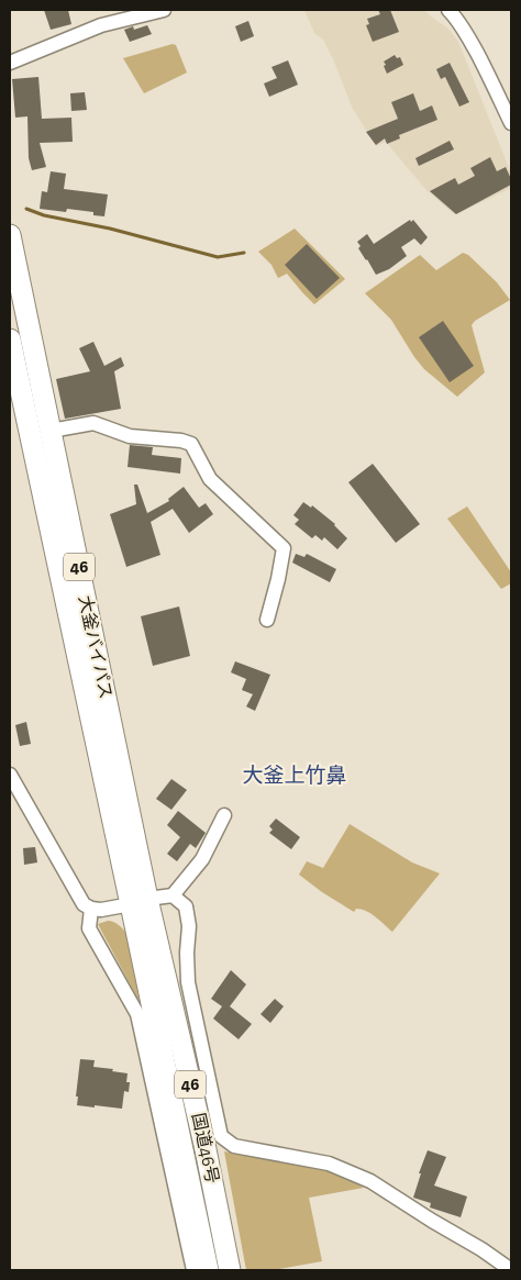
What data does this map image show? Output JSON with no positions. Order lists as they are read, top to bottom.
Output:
{
  "streets": {
    "highway": ["46", "大釜バイパス", "国道46号"]
  },
  "crossings": [
    ["大釜バイパス", "国道46号"]
  ],
  "districts": ["大釜上竹鼻"]
}
